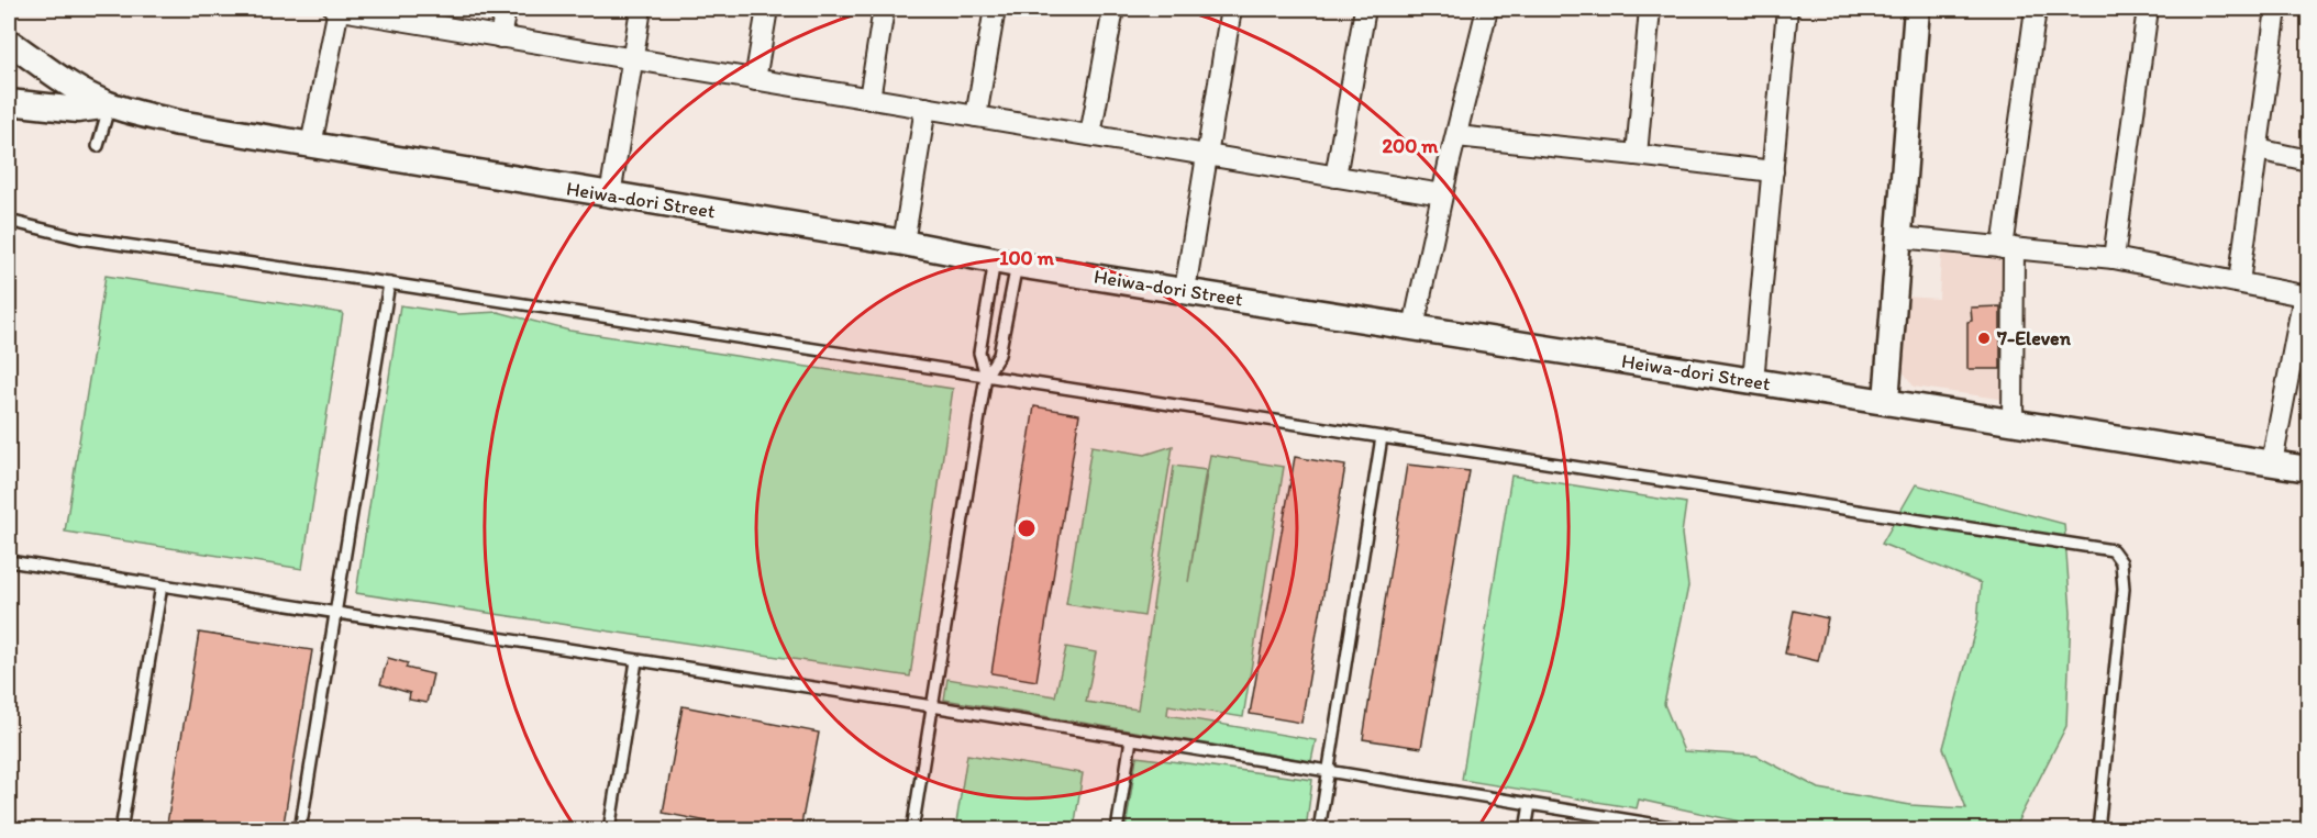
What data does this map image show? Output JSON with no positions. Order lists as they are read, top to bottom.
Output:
{
  "streets": {
    "street": ["Heiwa-dori Street"]
  },
  "places": ["7-Eleven"],
  "rings": ["200 m", "100 m"]
}
